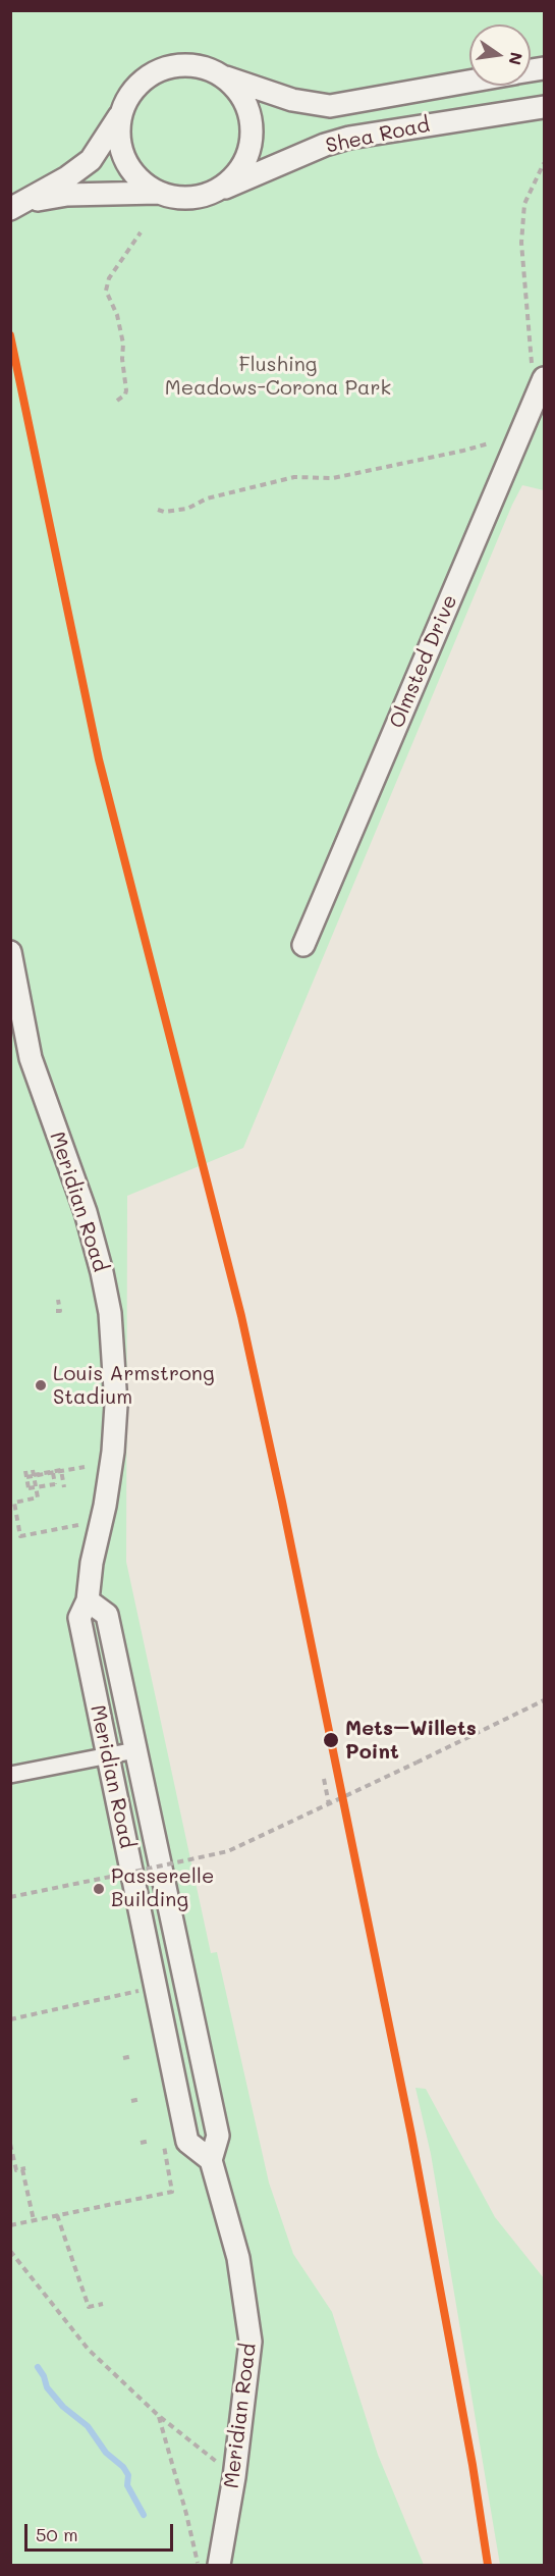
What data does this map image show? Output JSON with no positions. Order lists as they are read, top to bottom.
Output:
{
  "streets": {
    "street": ["Shea Road", "Olmsted Drive", "Meridian Road"]
  },
  "parks": ["Flushing Meadows-Corona Park"],
  "places": ["Louis Armstrong Stadium", "Mets–Willets Point", "Passerelle Building"],
  "scale_bar": "50 m",
  "north": "right"
}
